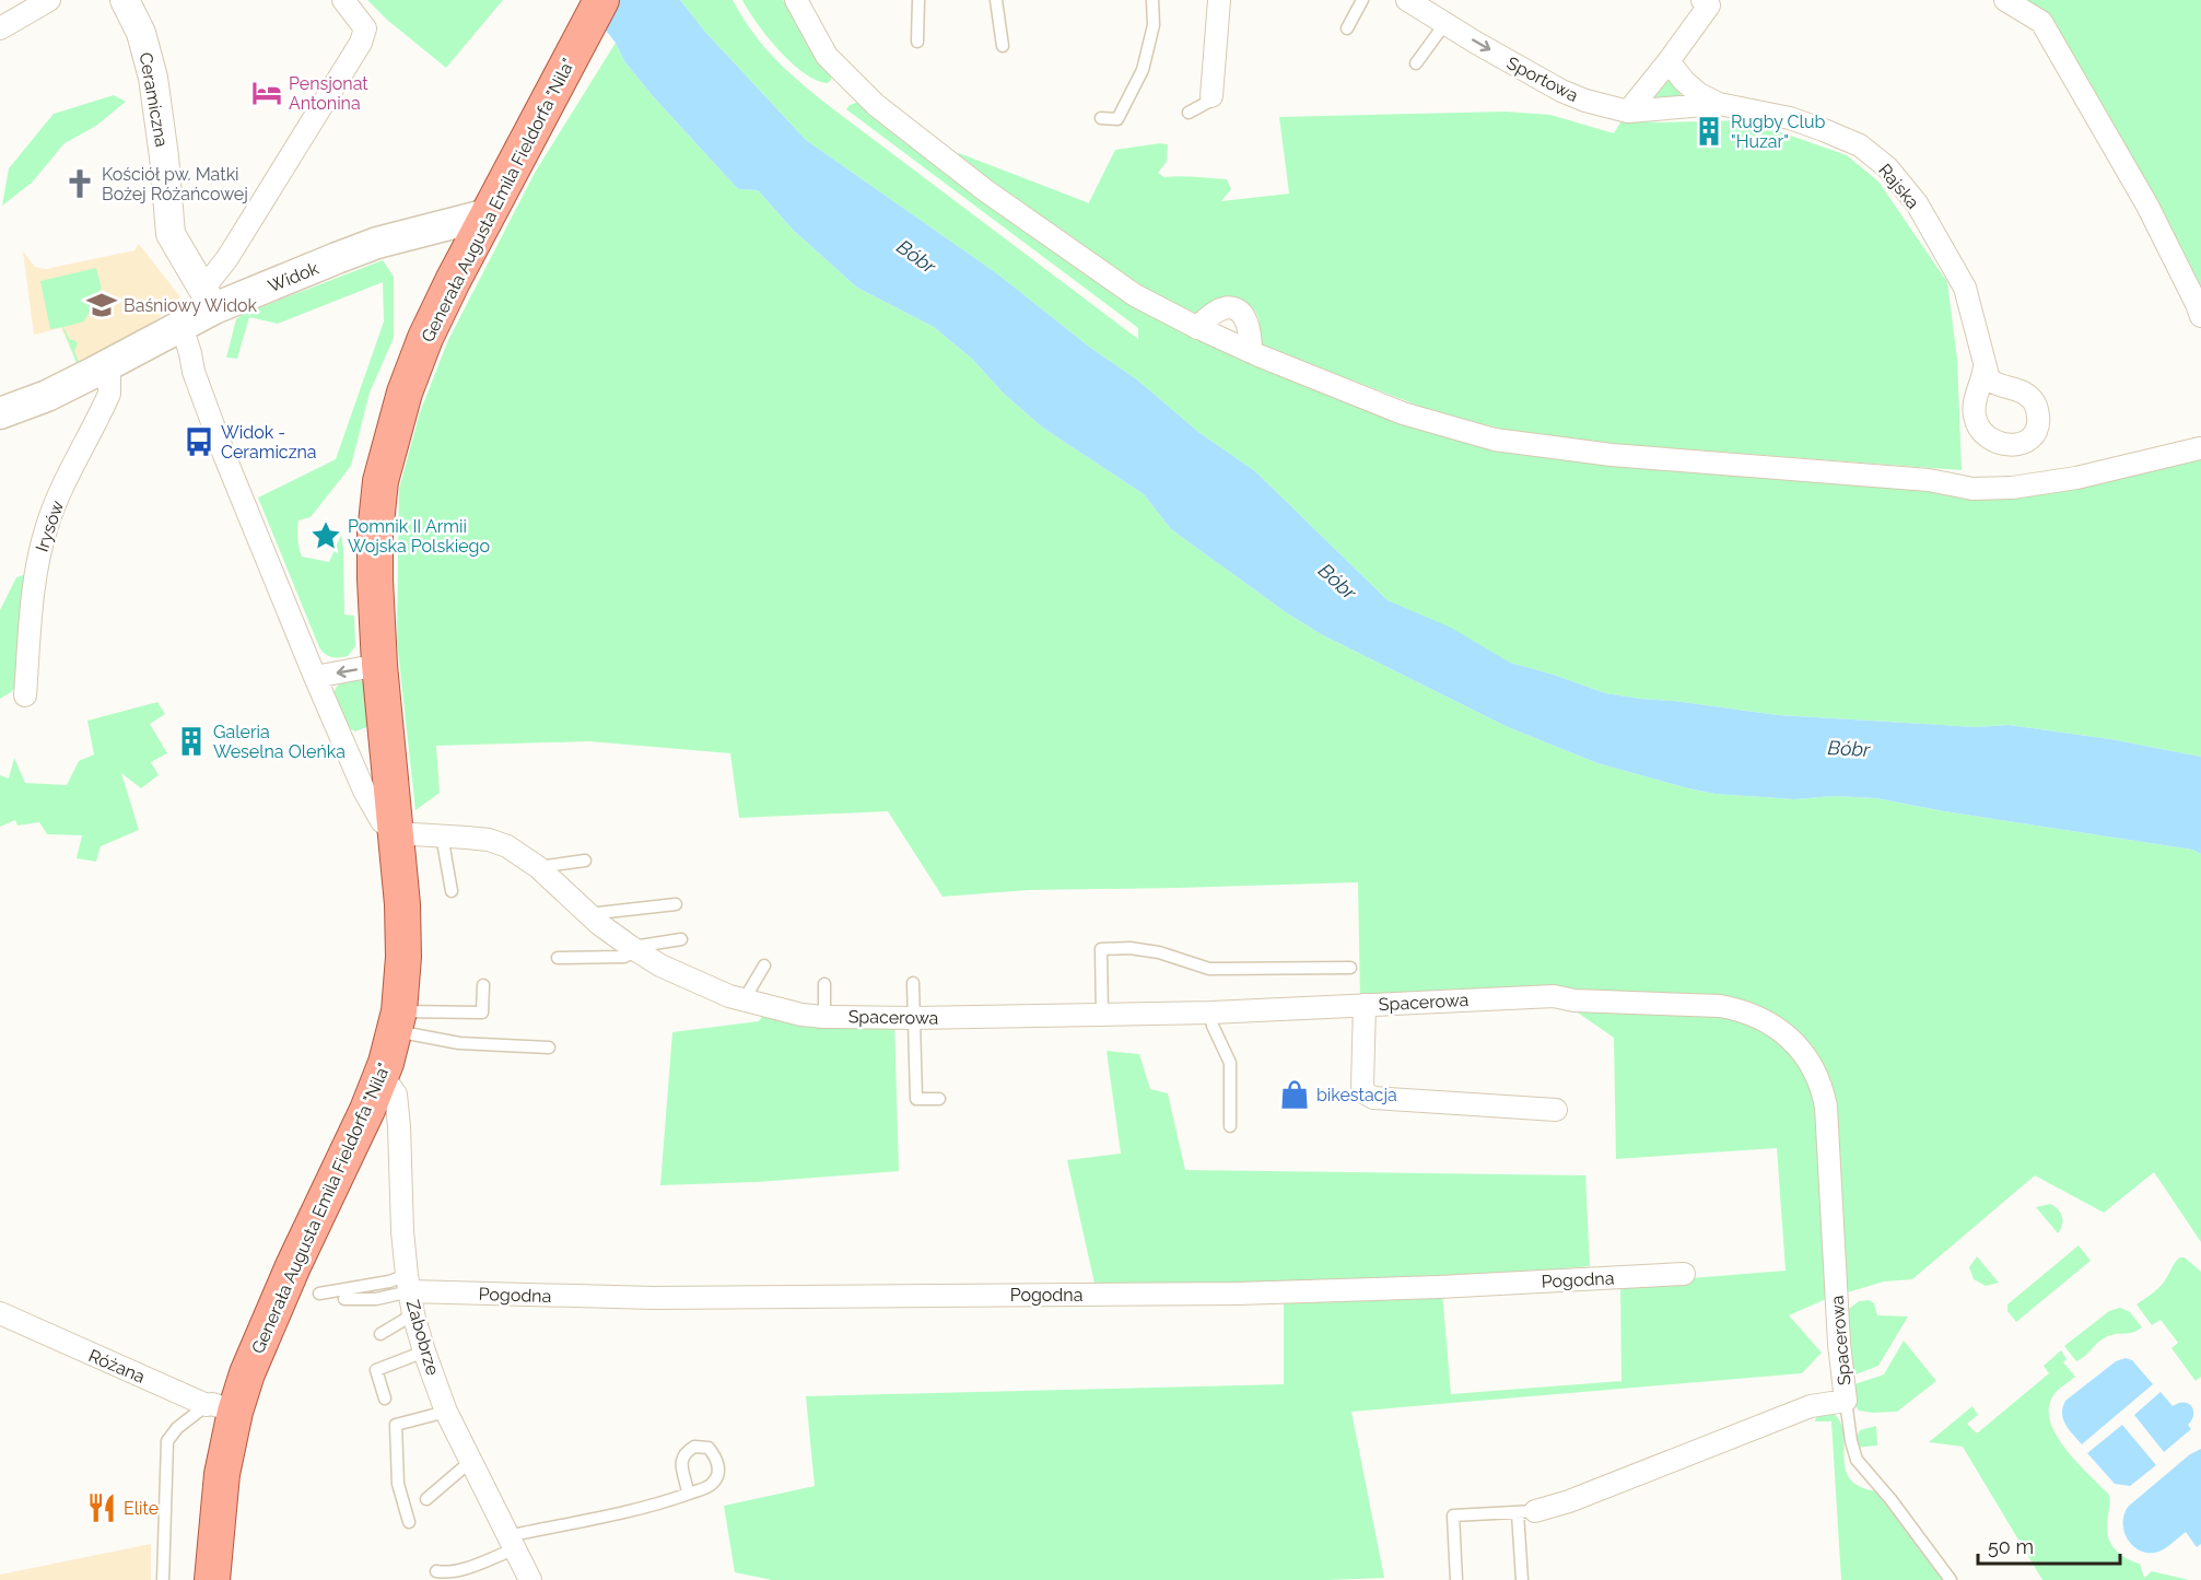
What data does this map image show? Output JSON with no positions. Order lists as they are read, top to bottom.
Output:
{
  "streets": {
    "main road": ["Generała Augusta Emila Fieldorfa \"Nila\"", "Widok"],
    "street": [
      "Sportowa",
      "Ceramiczna",
      "Rajska",
      "Irysów",
      "Spacerowa",
      "Pogodna",
      "Zabobrze",
      "Różana"
    ]
  },
  "crossings": [
    ["Sportowa", "Rajska"],
    ["Ceramiczna", "Widok"],
    ["Generała Augusta Emila Fieldorfa \"Nila\"", "Widok"],
    ["Generała Augusta Emila Fieldorfa \"Nila\"", "Spacerowa"],
    ["Generała Augusta Emila Fieldorfa \"Nila\"", "Zabobrze"],
    ["Generała Augusta Emila Fieldorfa \"Nila\"", "Różana"],
    ["Widok", "Irysów"],
    ["Pogodna", "Zabobrze"]
  ],
  "one_way": ["Sportowa"],
  "water": ["Bóbr"],
  "places": {
    "hotel": ["Pensjonat Antonina"],
    "building": ["Rugby Club \"Huzar\"", "Galeria Weselna Oleńka"],
    "church": ["Kościół pw. Matki Bożej Różańcowej"],
    "school or university": ["Baśniowy Widok"],
    "bus stop": ["Widok - Ceramiczna"],
    "place": ["Pomnik II Armii Wojska Polskiego"],
    "shop": ["bikestacja"],
    "restaurant": ["Elite"]
  },
  "scale_bar": "50 m"
}
